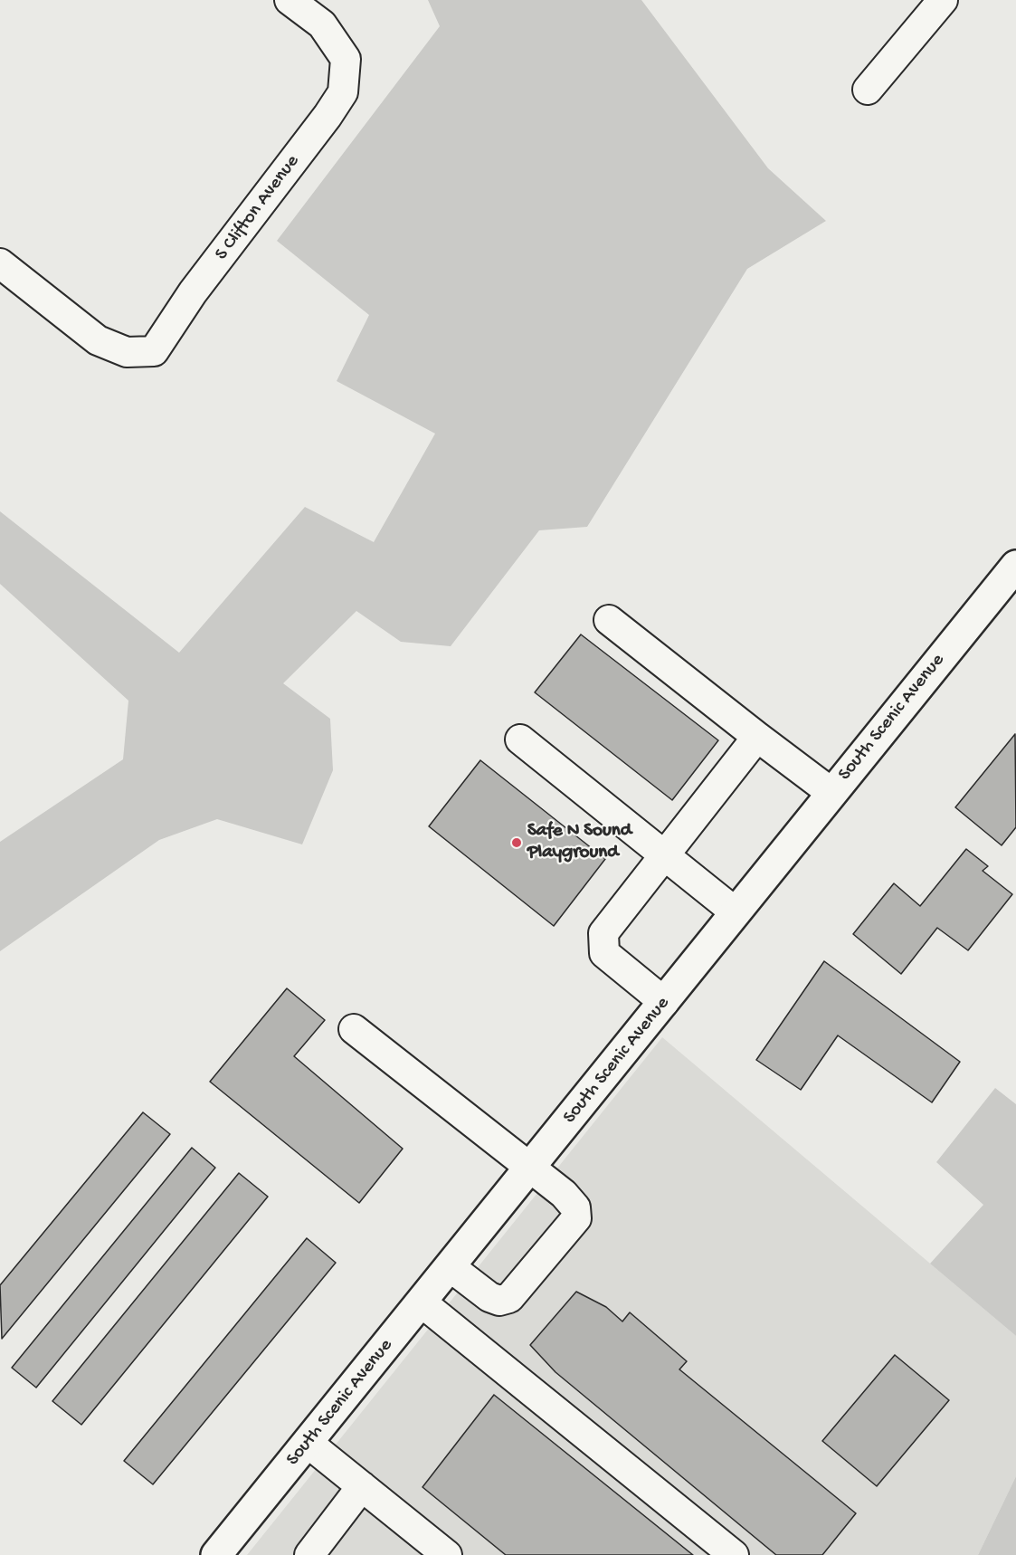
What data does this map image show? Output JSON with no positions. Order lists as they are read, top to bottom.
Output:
{
  "streets": {
    "main road": ["South Scenic Avenue"],
    "street": ["S Clifton Avenue"]
  },
  "places": ["Safe N Sound Playground"]
}
